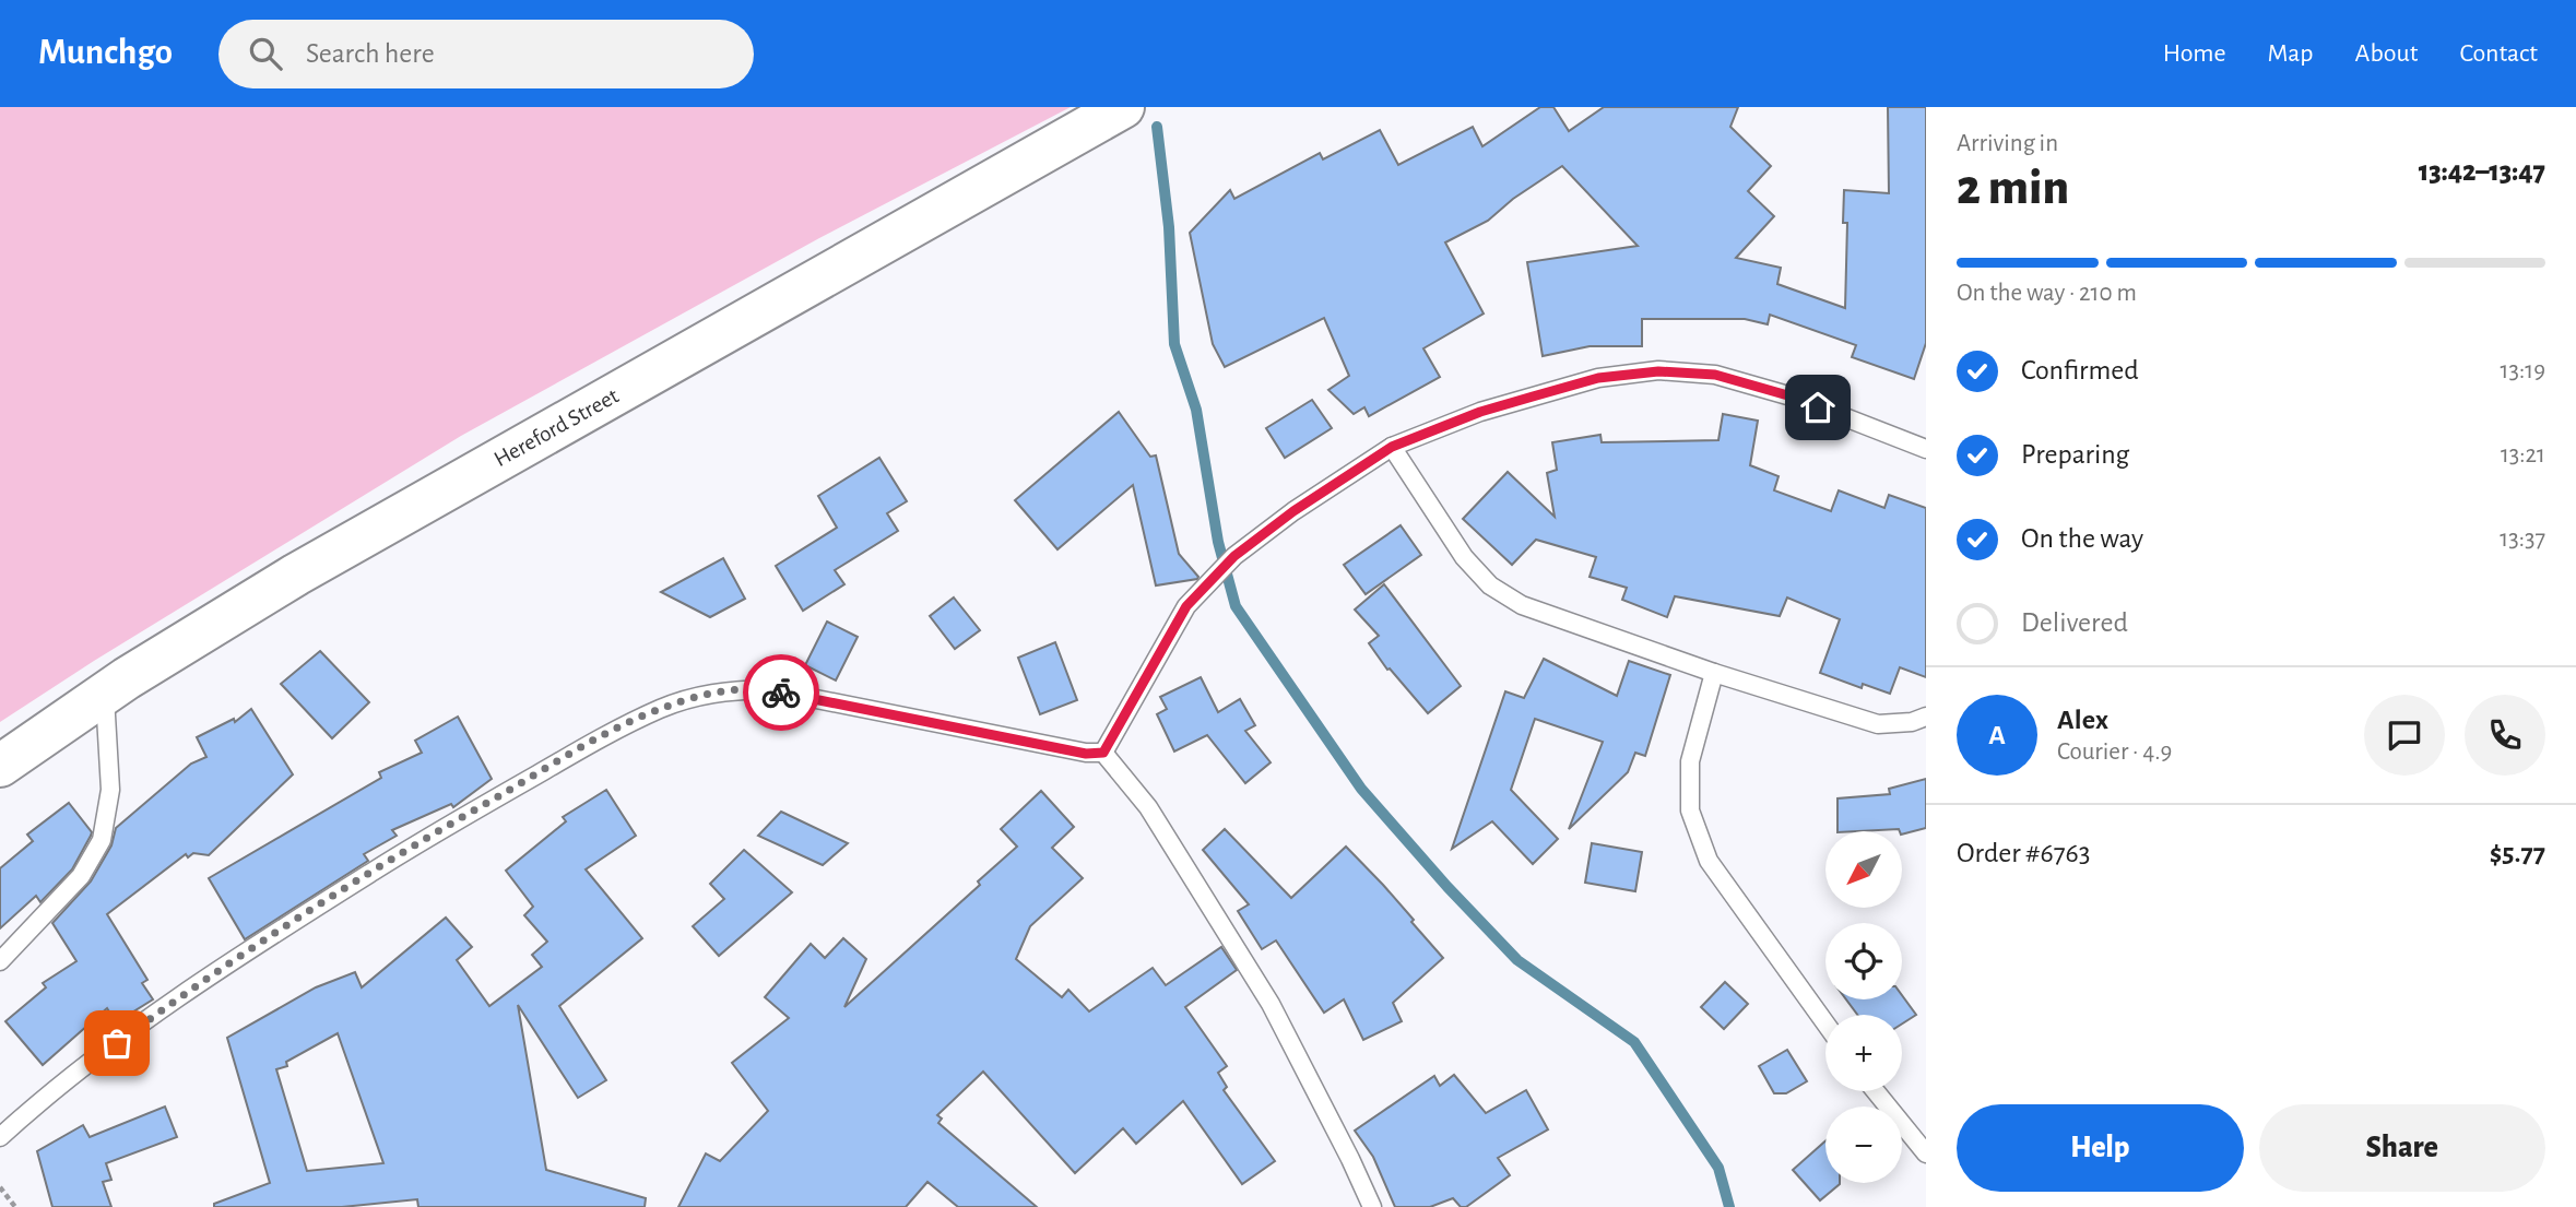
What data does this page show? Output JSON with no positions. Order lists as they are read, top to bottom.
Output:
{
  "streets": {
    "main road": ["Hereford Street"]
  },
  "north": "bottom left",
  "page": {
    "header": "Munchgo",
    "search": "Search here",
    "nav": [
      "Home",
      "Map",
      "About",
      "Contact"
    ],
    "heading": ["2 min", "Arriving in", "13:42–13:47"],
    "panel": [
      "Alex",
      "Courier · 4.9",
      "Order #6763",
      "$5.77"
    ],
    "bar": "On the way · 210 m",
    "list": [
      ["Confirmed", "13:19"],
      ["Preparing", "13:21"],
      ["On the way", "13:37"],
      "Delivered"
    ],
    "round": "A",
    "map_buttons": ["+", "−"],
    "buttons": ["Help", "Share"]
  }
}
